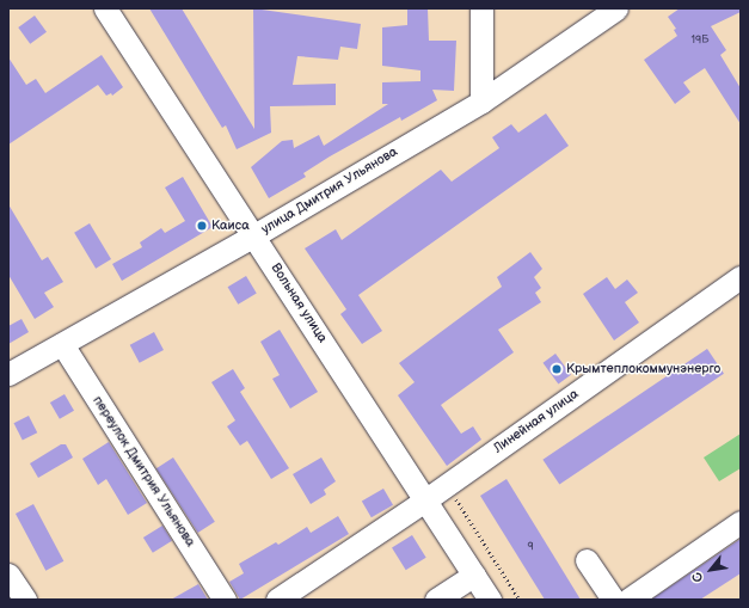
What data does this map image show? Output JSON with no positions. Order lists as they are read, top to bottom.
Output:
{
  "streets": {
    "street": [
      "улица Дмитрия Ульянова",
      "Вольная улица",
      "Линейная улица",
      "переулок Дмитрия Ульянова"
    ]
  },
  "crossings": [
    ["улица Дмитрия Ульянова", "Вольная улица"],
    ["улица Дмитрия Ульянова", "переулок Дмитрия Ульянова"],
    ["Вольная улица", "Линейная улица"]
  ],
  "places": ["Каиса", "Крымтеплокоммунэнерго"],
  "house_numbers": ["19Б", "9"],
  "north": "bottom left"
}
